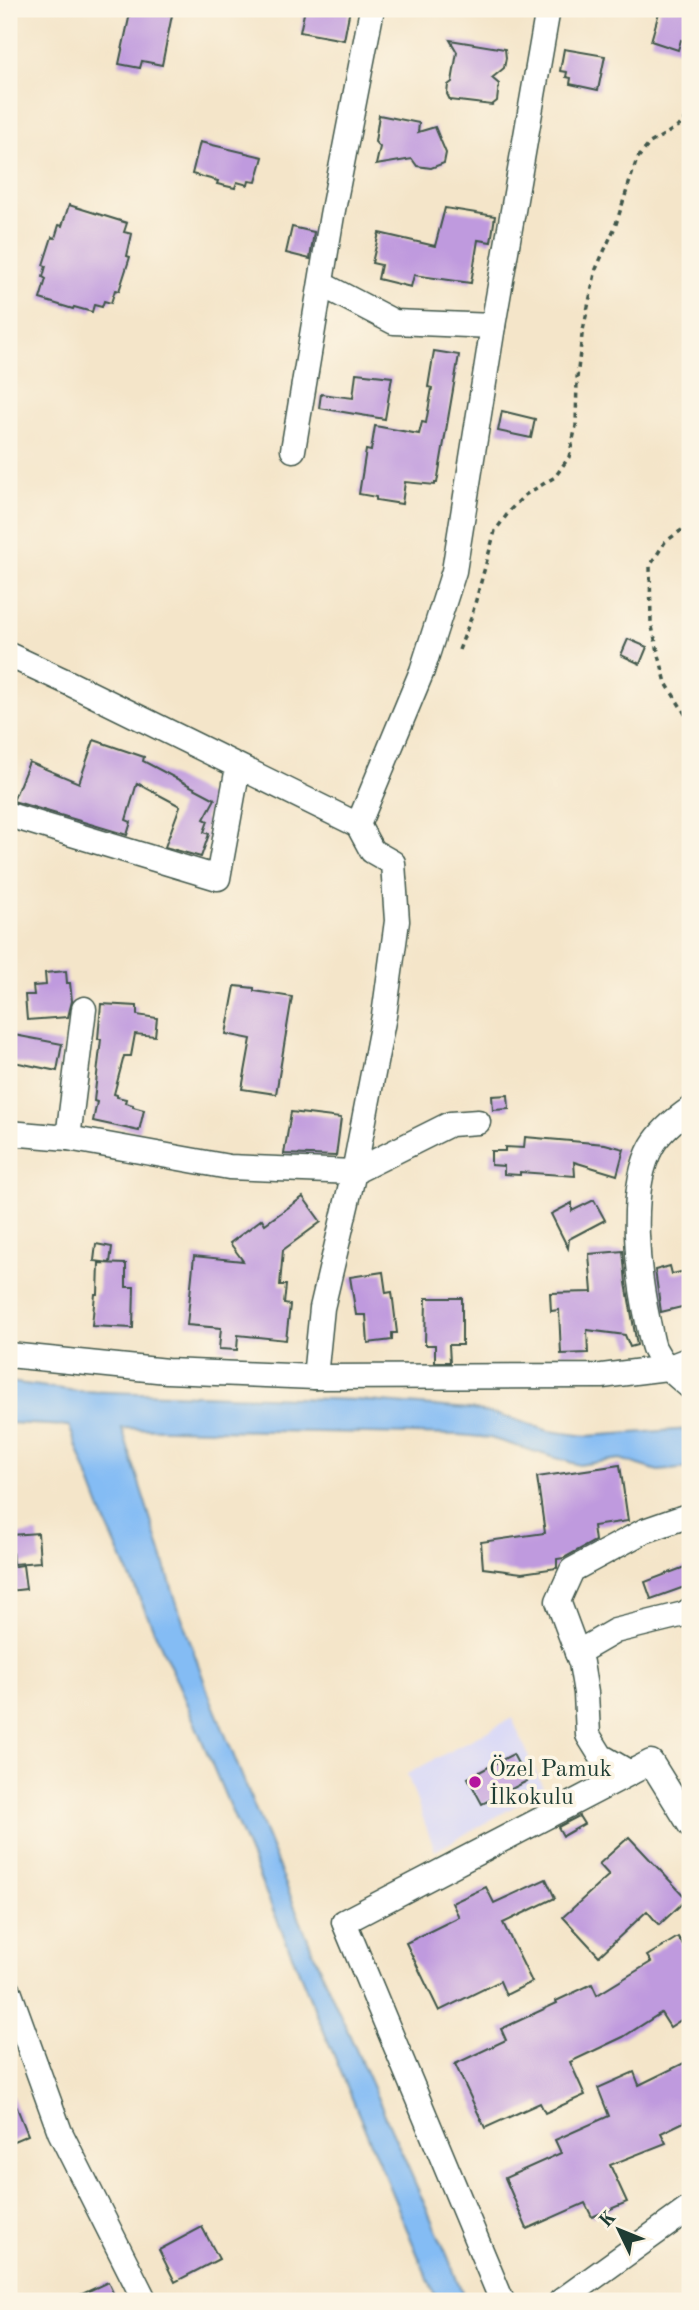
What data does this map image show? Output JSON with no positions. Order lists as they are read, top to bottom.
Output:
{
  "places": ["Özel Pamuk İlkokulu"],
  "north": "top left"
}
